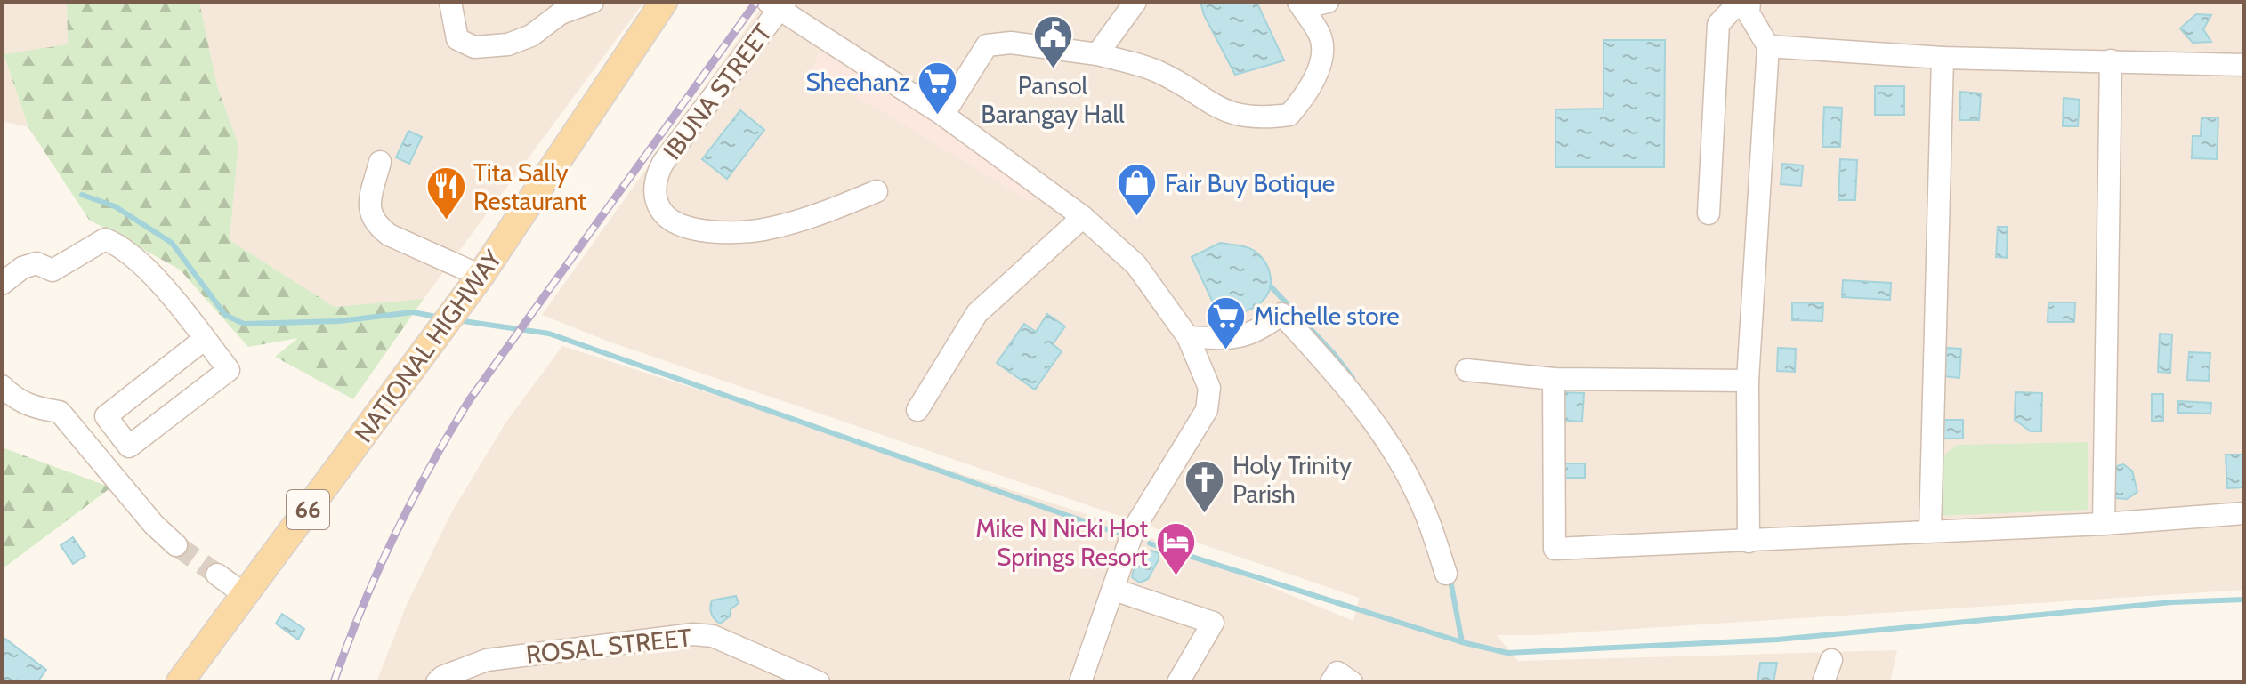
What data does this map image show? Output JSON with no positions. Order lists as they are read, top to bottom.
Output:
{
  "streets": {
    "main road": ["NATIONAL HIGHWAY", "66"],
    "street": ["IBUNA STREET", "ROSAL STREET"]
  },
  "places": {
    "public building": ["Pansol Barangay Hall"],
    "supermarket": ["Sheehanz", "Michelle store"],
    "shop": ["Fair Buy Botique"],
    "restaurant": ["Tita Sally Restaurant"],
    "church": ["Holy Trinity Parish"],
    "hotel": ["Mike N Nicki Hot Springs Resort"]
  }
}
